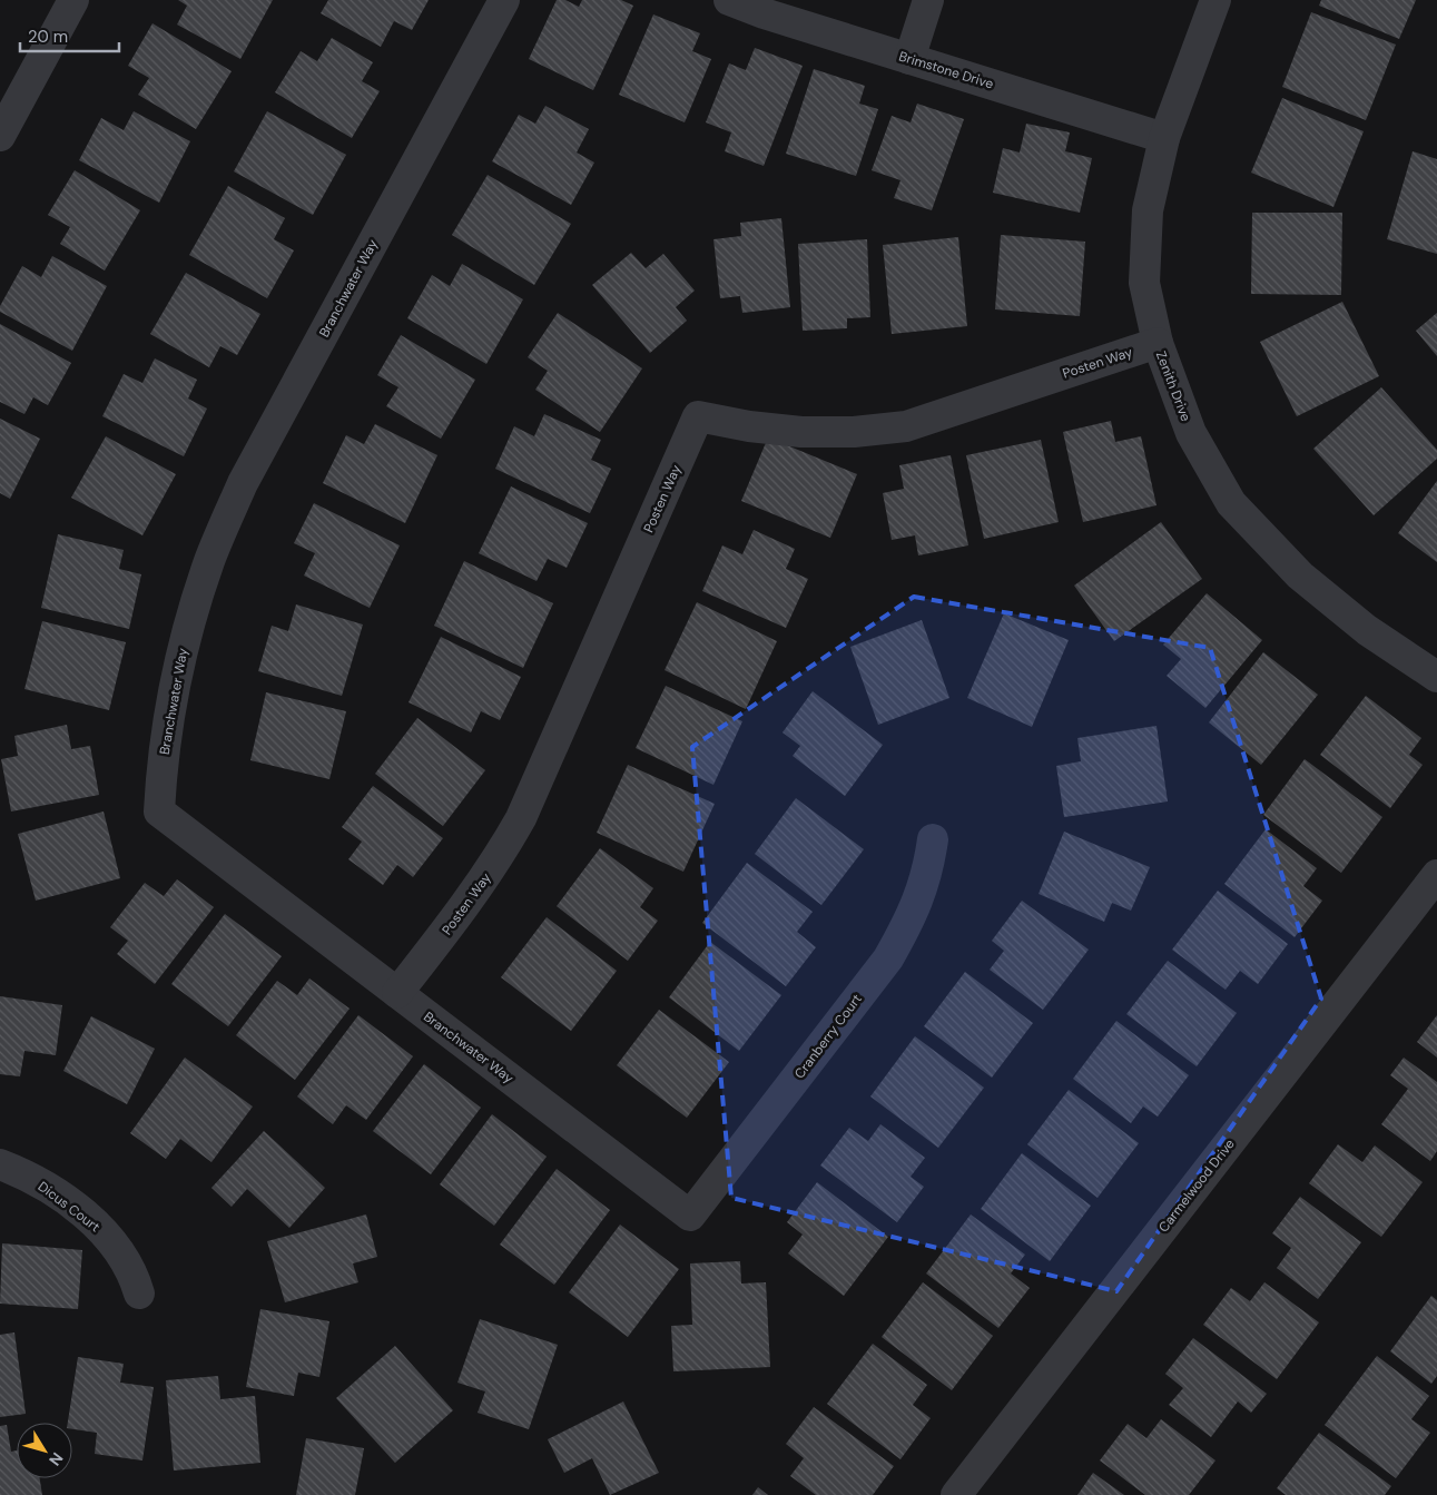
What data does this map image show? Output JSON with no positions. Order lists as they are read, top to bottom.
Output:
{
  "streets": {
    "street": [
      "Brimstone Drive",
      "Branchwater Way",
      "Posten Way",
      "Zenith Drive",
      "Cranberry Court",
      "Carmelwood Drive",
      "Dicus Court"
    ]
  },
  "crossings": [
    ["Brimstone Drive", "Zenith Drive"],
    ["Branchwater Way", "Posten Way"],
    ["Branchwater Way", "Cranberry Court"],
    ["Posten Way", "Zenith Drive"]
  ],
  "scale_bar": "20 m",
  "north": "bottom right"
}
